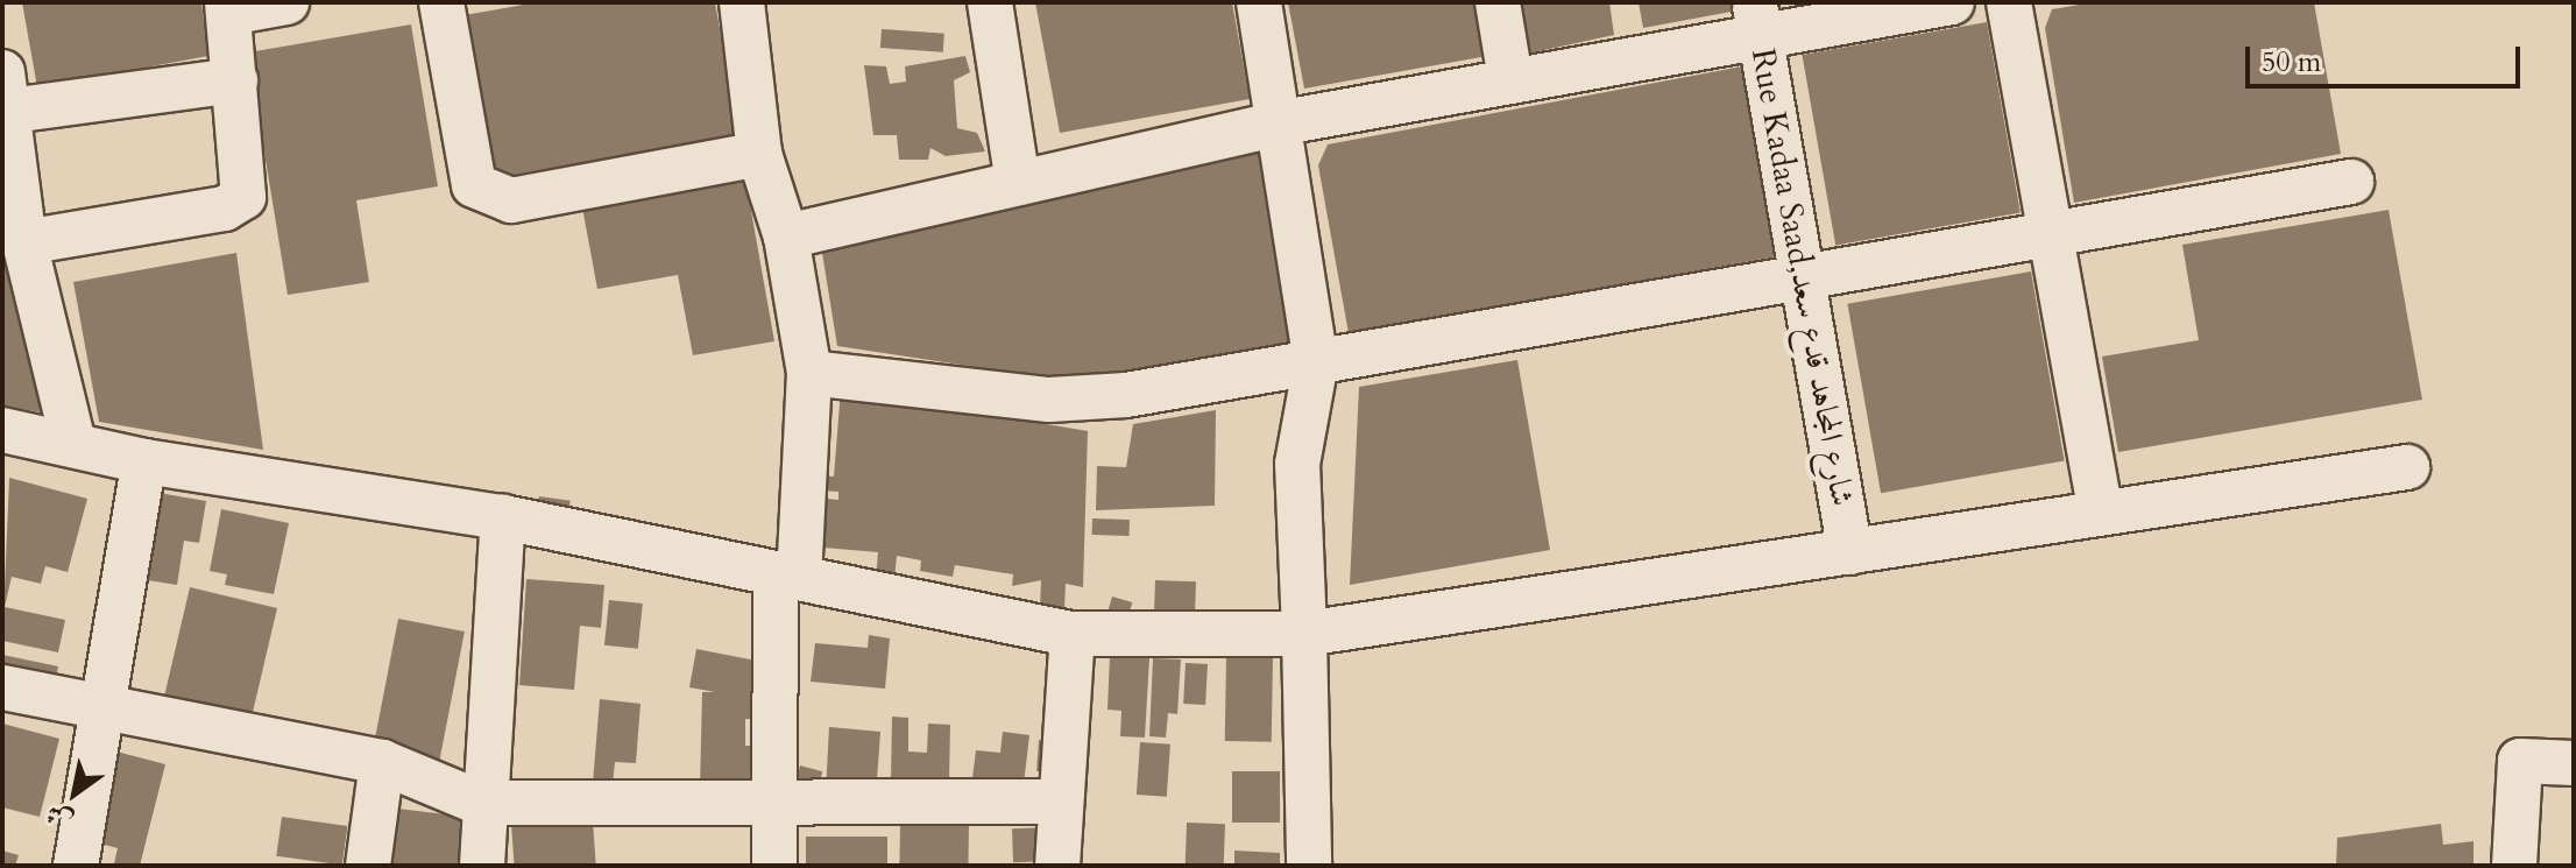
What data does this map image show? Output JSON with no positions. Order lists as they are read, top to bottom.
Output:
{
  "streets": {
    "street": ["Rue Kadaa Saad,شارع المجاهد قدع سعد"]
  },
  "scale_bar": "50 m",
  "north": "bottom left"
}
